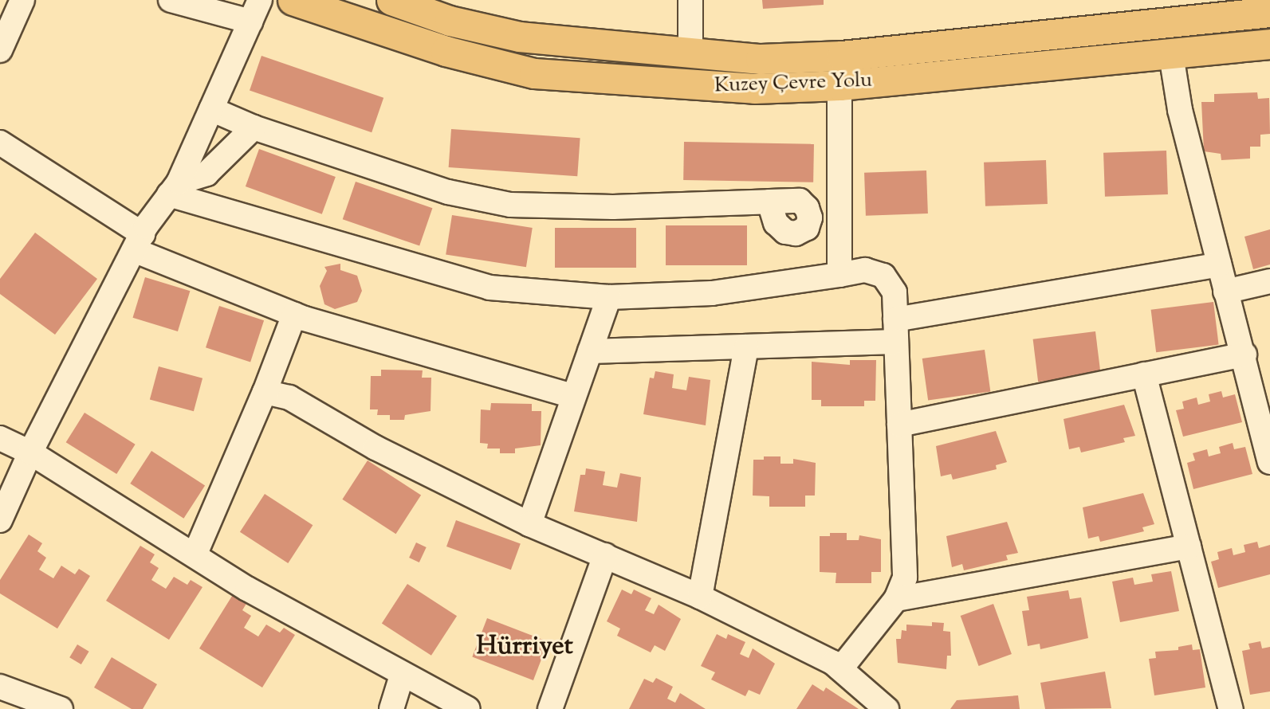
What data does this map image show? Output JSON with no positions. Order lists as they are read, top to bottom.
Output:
{
  "streets": {
    "main road": ["Kuzey Çevre Yolu"]
  },
  "districts": ["Hürriyet"]
}
